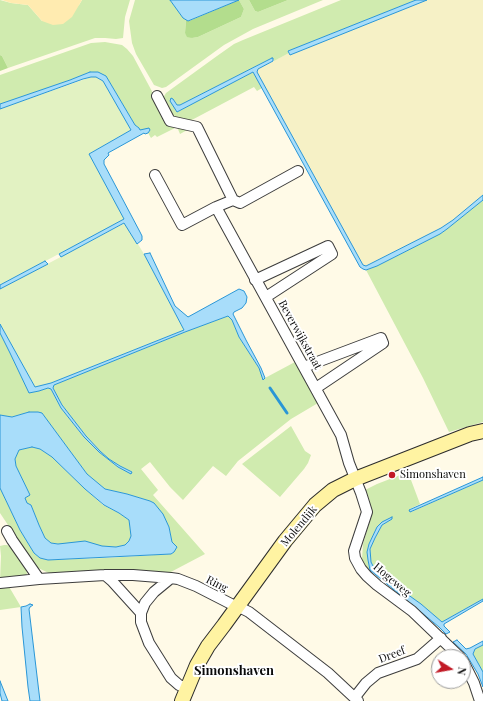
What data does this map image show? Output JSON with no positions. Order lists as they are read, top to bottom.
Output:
{
  "streets": {
    "main road": ["Molendijk"],
    "street": [
      "Beverwijkstraat",
      "Hogeweg",
      "Ring",
      "Dreef"
    ]
  },
  "crossings": [
    ["Beverwijkstraat", "Molendijk"],
    ["Beverwijkstraat", "Hogeweg"],
    ["Molendijk", "Hogeweg"],
    ["Molendijk", "Ring"],
    ["Hogeweg", "Dreef"],
    ["Ring", "Dreef"]
  ],
  "districts": ["Simonshaven"],
  "places": ["Simonshaven"],
  "north": "right"
}
